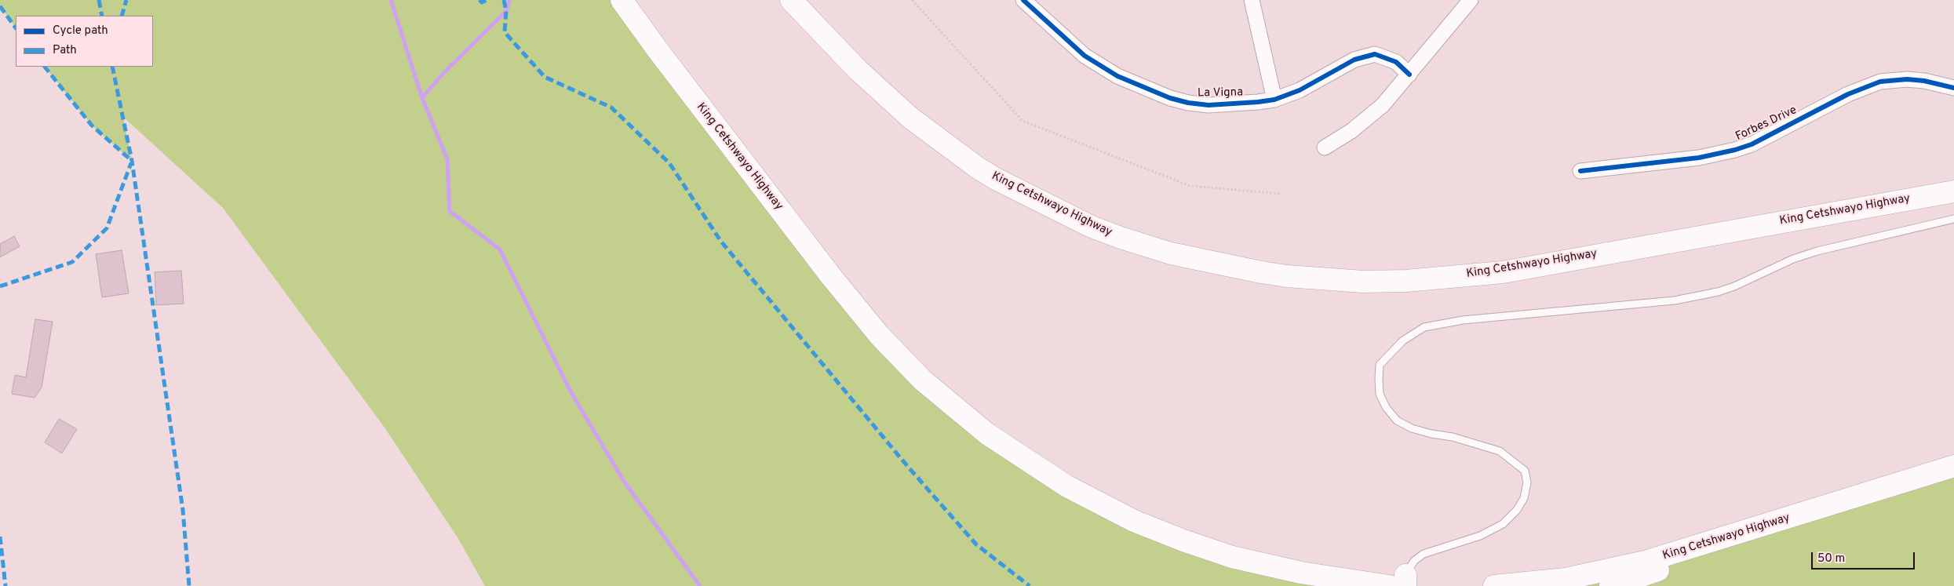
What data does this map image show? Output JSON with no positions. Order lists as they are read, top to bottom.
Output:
{
  "streets": {
    "highway": ["King Cetshwayo Highway"],
    "street": ["La Vigna", "Forbes Drive"]
  },
  "legend": ["Cycle path", "Path"],
  "scale_bar": "50 m"
}
